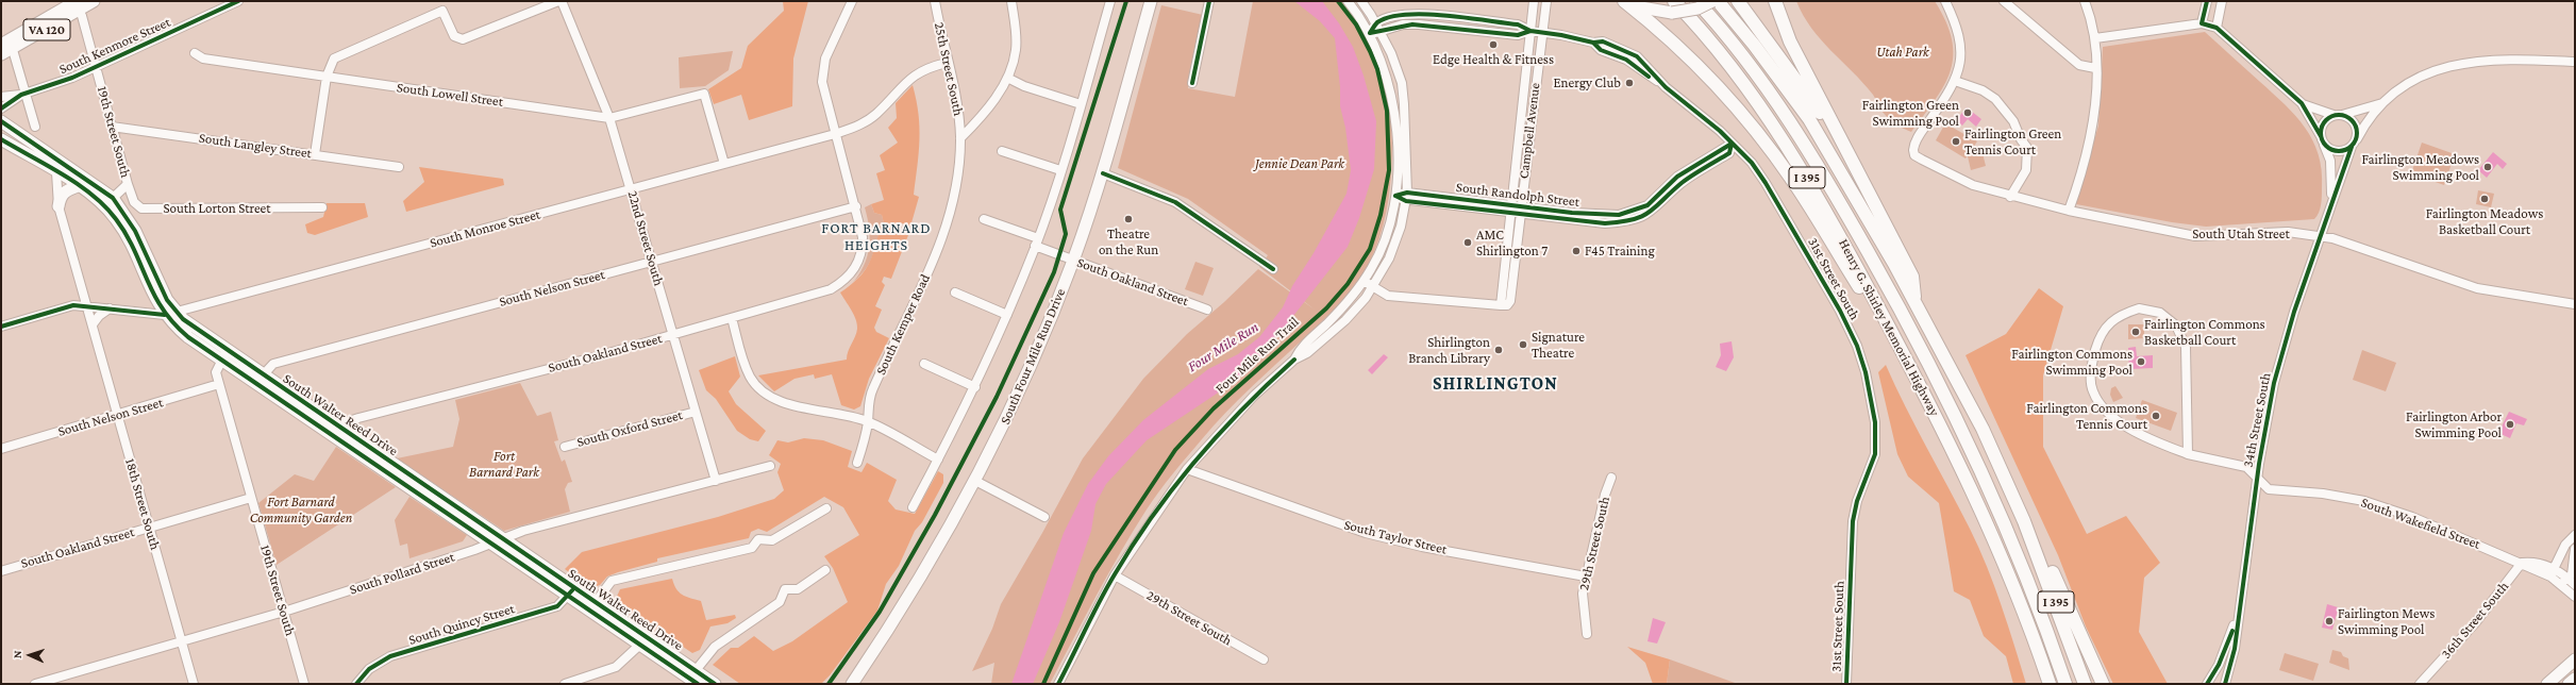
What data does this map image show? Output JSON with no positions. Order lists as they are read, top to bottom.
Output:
{
  "streets": {
    "highway": ["I 395", "Henry G. Shirley Memorial Highway"],
    "main road": ["VA 120", "South Four Mile Run Drive", "South Walter Reed Drive"],
    "street": [
      "South Kenmore Street",
      "25th Street South",
      "South Lowell Street",
      "Campbell Avenue",
      "19th Street South",
      "South Langley Street",
      "South Randolph Street",
      "South Lorton Street",
      "South Monroe Street",
      "South Utah Street",
      "22nd Street South",
      "31st Street South",
      "South Oakland Street",
      "South Nelson Street",
      "South Kemper Road",
      "34th Street South",
      "South Oxford Street",
      "18th Street South",
      "South Wakefield Street",
      "South Taylor Street",
      "29th Street South",
      "South Pollard Street",
      "36th Street South",
      "South Quincy Street"
    ],
    "cycle path": ["Four Mile Run Trail"]
  },
  "crossings": [
    ["VA 120", "19th Street South"],
    ["South Kenmore Street", "19th Street South"],
    ["25th Street South", "South Monroe Street"],
    ["25th Street South", "South Kemper Road"],
    ["South Lowell Street", "South Monroe Street"],
    ["South Lowell Street", "22nd Street South"],
    ["Campbell Avenue", "South Randolph Street"],
    ["Campbell Avenue", "31st Street South"],
    ["19th Street South", "South Langley Street"],
    ["19th Street South", "South Lorton Street"],
    ["19th Street South", "South Oakland Street"],
    ["19th Street South", "South Nelson Street"],
    ["19th Street South", "South Walter Reed Drive"],
    ["19th Street South", "South Pollard Street"],
    ["South Randolph Street", "31st Street South"],
    ["South Monroe Street", "22nd Street South"],
    ["South Monroe Street", "South Walter Reed Drive"],
    ["South Monroe Street", "18th Street South"],
    ["South Utah Street", "34th Street South"],
    ["22nd Street South", "South Oakland Street"],
    ["22nd Street South", "South Nelson Street"],
    ["22nd Street South", "South Oxford Street"],
    ["22nd Street South", "South Pollard Street"],
    ["South Oakland Street", "South Nelson Street"],
    ["South Oakland Street", "South Four Mile Run Drive"],
    ["South Oakland Street", "South Walter Reed Drive"],
    ["South Oakland Street", "18th Street South"],
    ["South Nelson Street", "South Walter Reed Drive"],
    ["South Nelson Street", "18th Street South"],
    ["South Walter Reed Drive", "18th Street South"],
    ["South Walter Reed Drive", "South Pollard Street"],
    ["South Walter Reed Drive", "South Quincy Street"],
    ["34th Street South", "South Wakefield Street"],
    ["18th Street South", "South Pollard Street"],
    ["South Wakefield Street", "36th Street South"],
    ["South Taylor Street", "29th Street South"]
  ],
  "districts": ["FORT BARNARD HEIGHTS", "SHIRLINGTON"],
  "water": ["Four Mile Run"],
  "parks": [
    "Utah Park",
    "Jennie Dean Park",
    "Fort Barnard Park",
    "Fort Barnard Community Garden"
  ],
  "places": [
    "Edge Health & Fitness",
    "Energy Club",
    "Fairlington Green Swimming Pool",
    "Fairlington Green Tennis Court",
    "Fairlington Meadows Swimming Pool",
    "Fairlington Meadows Basketball Court",
    "Theatre on the Run",
    "AMC Shirlington 7",
    "F45 Training",
    "Fairlington Commons Basketball Court",
    "Signature Theatre",
    "Shirlington Branch Library",
    "Fairlington Commons Swimming Pool",
    "Fairlington Commons Tennis Court",
    "Fairlington Arbor Swimming Pool",
    "Fairlington Mews Swimming Pool"
  ],
  "north": "left"
}
